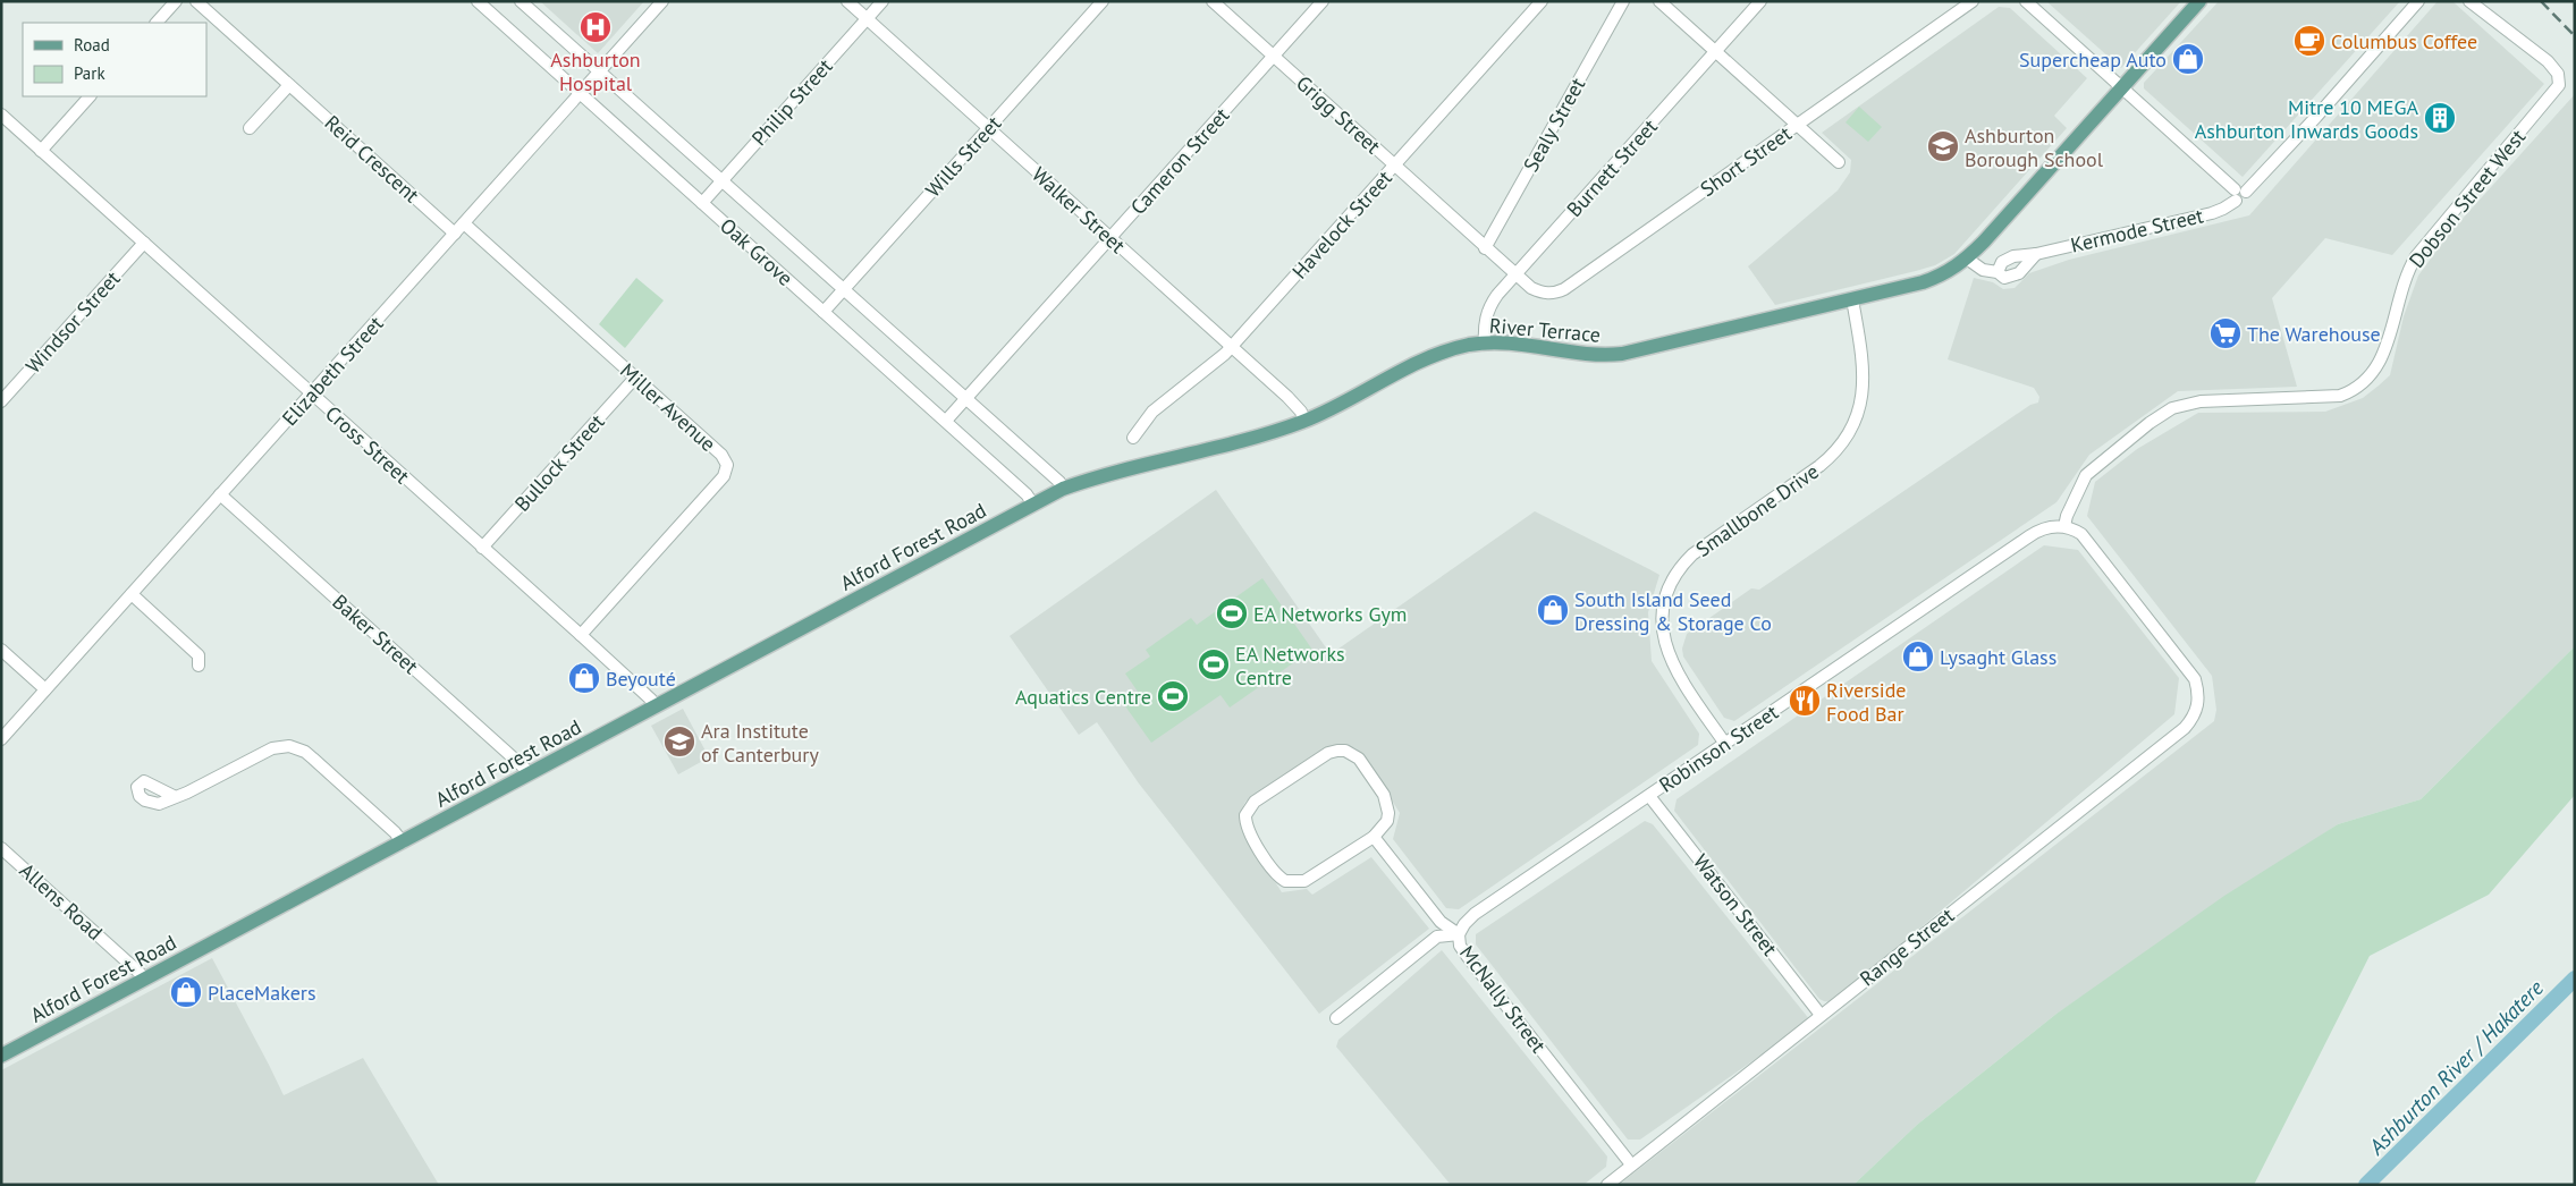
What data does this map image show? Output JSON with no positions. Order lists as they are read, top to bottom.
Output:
{
  "streets": {
    "main road": ["River Terrace", "Alford Forest Road"],
    "street": [
      "Philip Street",
      "Grigg Street",
      "Sealy Street",
      "Wills Street",
      "Reid Crescent",
      "Cameron Street",
      "Short Street",
      "Burnett Street",
      "Dobson Street West",
      "Walker Street",
      "Havelock Street",
      "Kermode Street",
      "Oak Grove",
      "Windsor Street",
      "Elizabeth Street",
      "Miller Avenue",
      "Cross Street",
      "Bullock Street",
      "Smallbone Drive",
      "Baker Street",
      "Robinson Street",
      "Allens Road",
      "Watson Street",
      "Range Street",
      "McNally Street"
    ]
  },
  "crossings": [
    ["Philip Street", "Walker Street"],
    ["Philip Street", "Oak Grove"],
    ["Grigg Street", "Sealy Street"],
    ["Grigg Street", "Cameron Street"],
    ["Grigg Street", "Short Street"],
    ["Grigg Street", "Burnett Street"],
    ["Grigg Street", "Havelock Street"],
    ["Wills Street", "Walker Street"],
    ["Wills Street", "Oak Grove"],
    ["Reid Crescent", "Elizabeth Street"],
    ["Cameron Street", "Walker Street"],
    ["Cameron Street", "Oak Grove"],
    ["Short Street", "Burnett Street"],
    ["Burnett Street", "River Terrace"],
    ["Dobson Street West", "Robinson Street"],
    ["Dobson Street West", "Range Street"],
    ["Walker Street", "Havelock Street"],
    ["Walker Street", "River Terrace"],
    ["Oak Grove", "River Terrace"],
    ["Oak Grove", "Elizabeth Street"],
    ["Oak Grove", "Alford Forest Road"],
    ["Windsor Street", "Cross Street"],
    ["River Terrace", "Smallbone Drive"],
    ["River Terrace", "Alford Forest Road"],
    ["Elizabeth Street", "Miller Avenue"],
    ["Elizabeth Street", "Cross Street"],
    ["Elizabeth Street", "Baker Street"],
    ["Miller Avenue", "Cross Street"],
    ["Miller Avenue", "Bullock Street"],
    ["Cross Street", "Bullock Street"],
    ["Cross Street", "Alford Forest Road"],
    ["Smallbone Drive", "Robinson Street"],
    ["Alford Forest Road", "Baker Street"],
    ["Alford Forest Road", "Allens Road"],
    ["Robinson Street", "Watson Street"],
    ["Robinson Street", "Range Street"],
    ["Robinson Street", "McNally Street"],
    ["Watson Street", "Range Street"],
    ["Range Street", "McNally Street"]
  ],
  "water": ["Ashburton River / Hakatere"],
  "places": {
    "hospital": ["Ashburton Hospital"],
    "cafe": ["Columbus Coffee"],
    "shop": [
      "Supercheap Auto",
      "South Island Seed Dressing & Storage Co",
      "Lysaght Glass",
      "Beyouté",
      "PlaceMakers"
    ],
    "building": ["Mitre 10 MEGA Ashburton Inwards Goods"],
    "school or university": ["Ashburton Borough School", "Ara Institute of Canterbury"],
    "supermarket": ["The Warehouse"],
    "sports": ["EA Networks Gym", "EA Networks Centre", "Aquatics Centre"],
    "restaurant": ["Riverside Food Bar"]
  },
  "legend": ["Road", "Park"]
}
